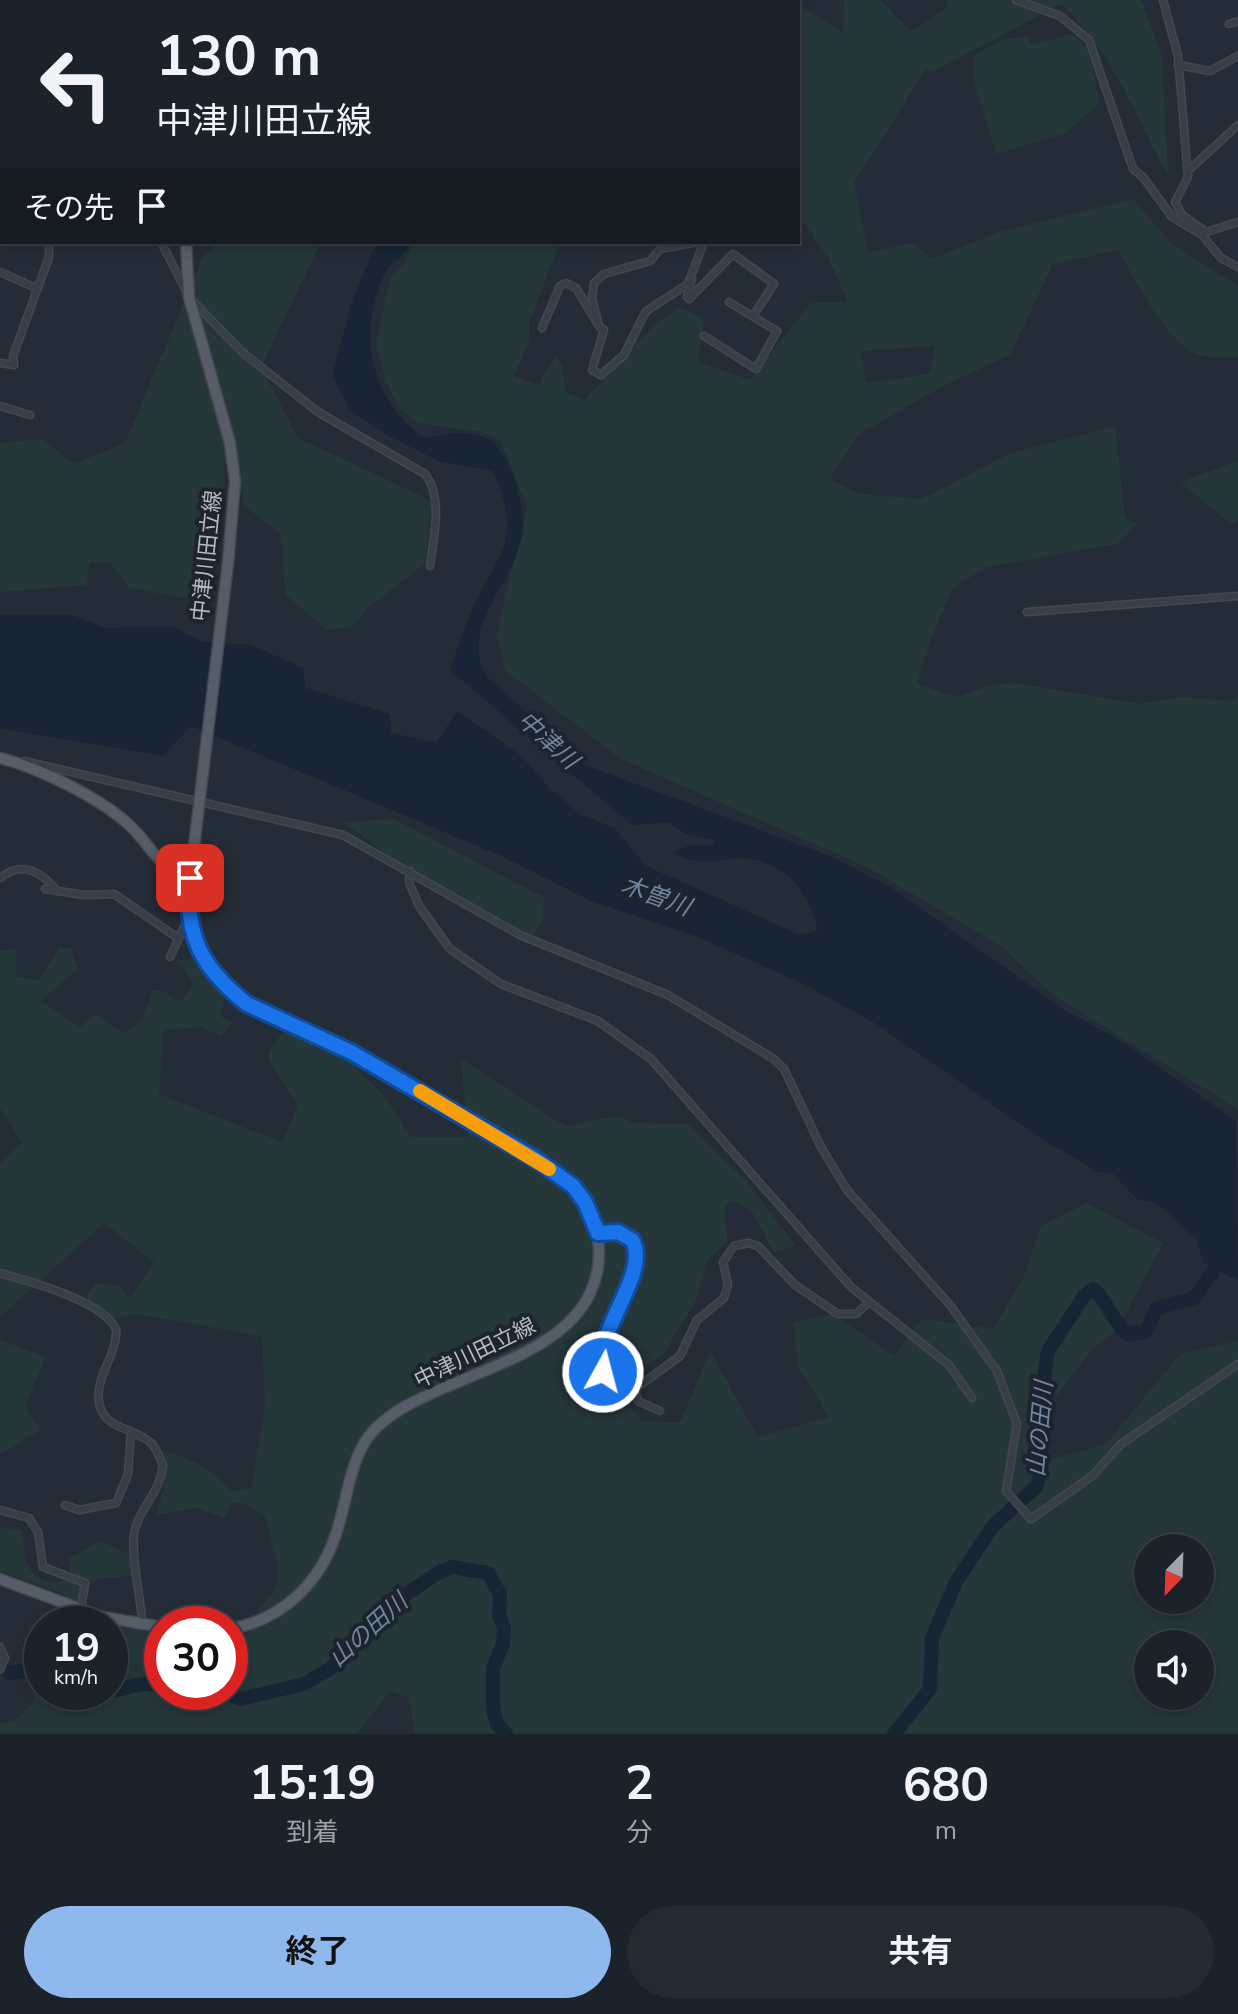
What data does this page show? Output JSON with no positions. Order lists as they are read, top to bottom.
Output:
{
  "streets": {
    "main road": ["中津川田立線"]
  },
  "water": ["中津川", "木曽川", "山の田川"],
  "north": "bottom left",
  "page": {
    "turn": ["130 m", "中津川田立線"],
    "then": "その先",
    "speed": "19 km/h",
    "limit": "30",
    "eta": [
      "15:19",
      "到着",
      "2",
      "分",
      "680",
      "m"
    ],
    "buttons": ["終了", "共有"]
  }
}
